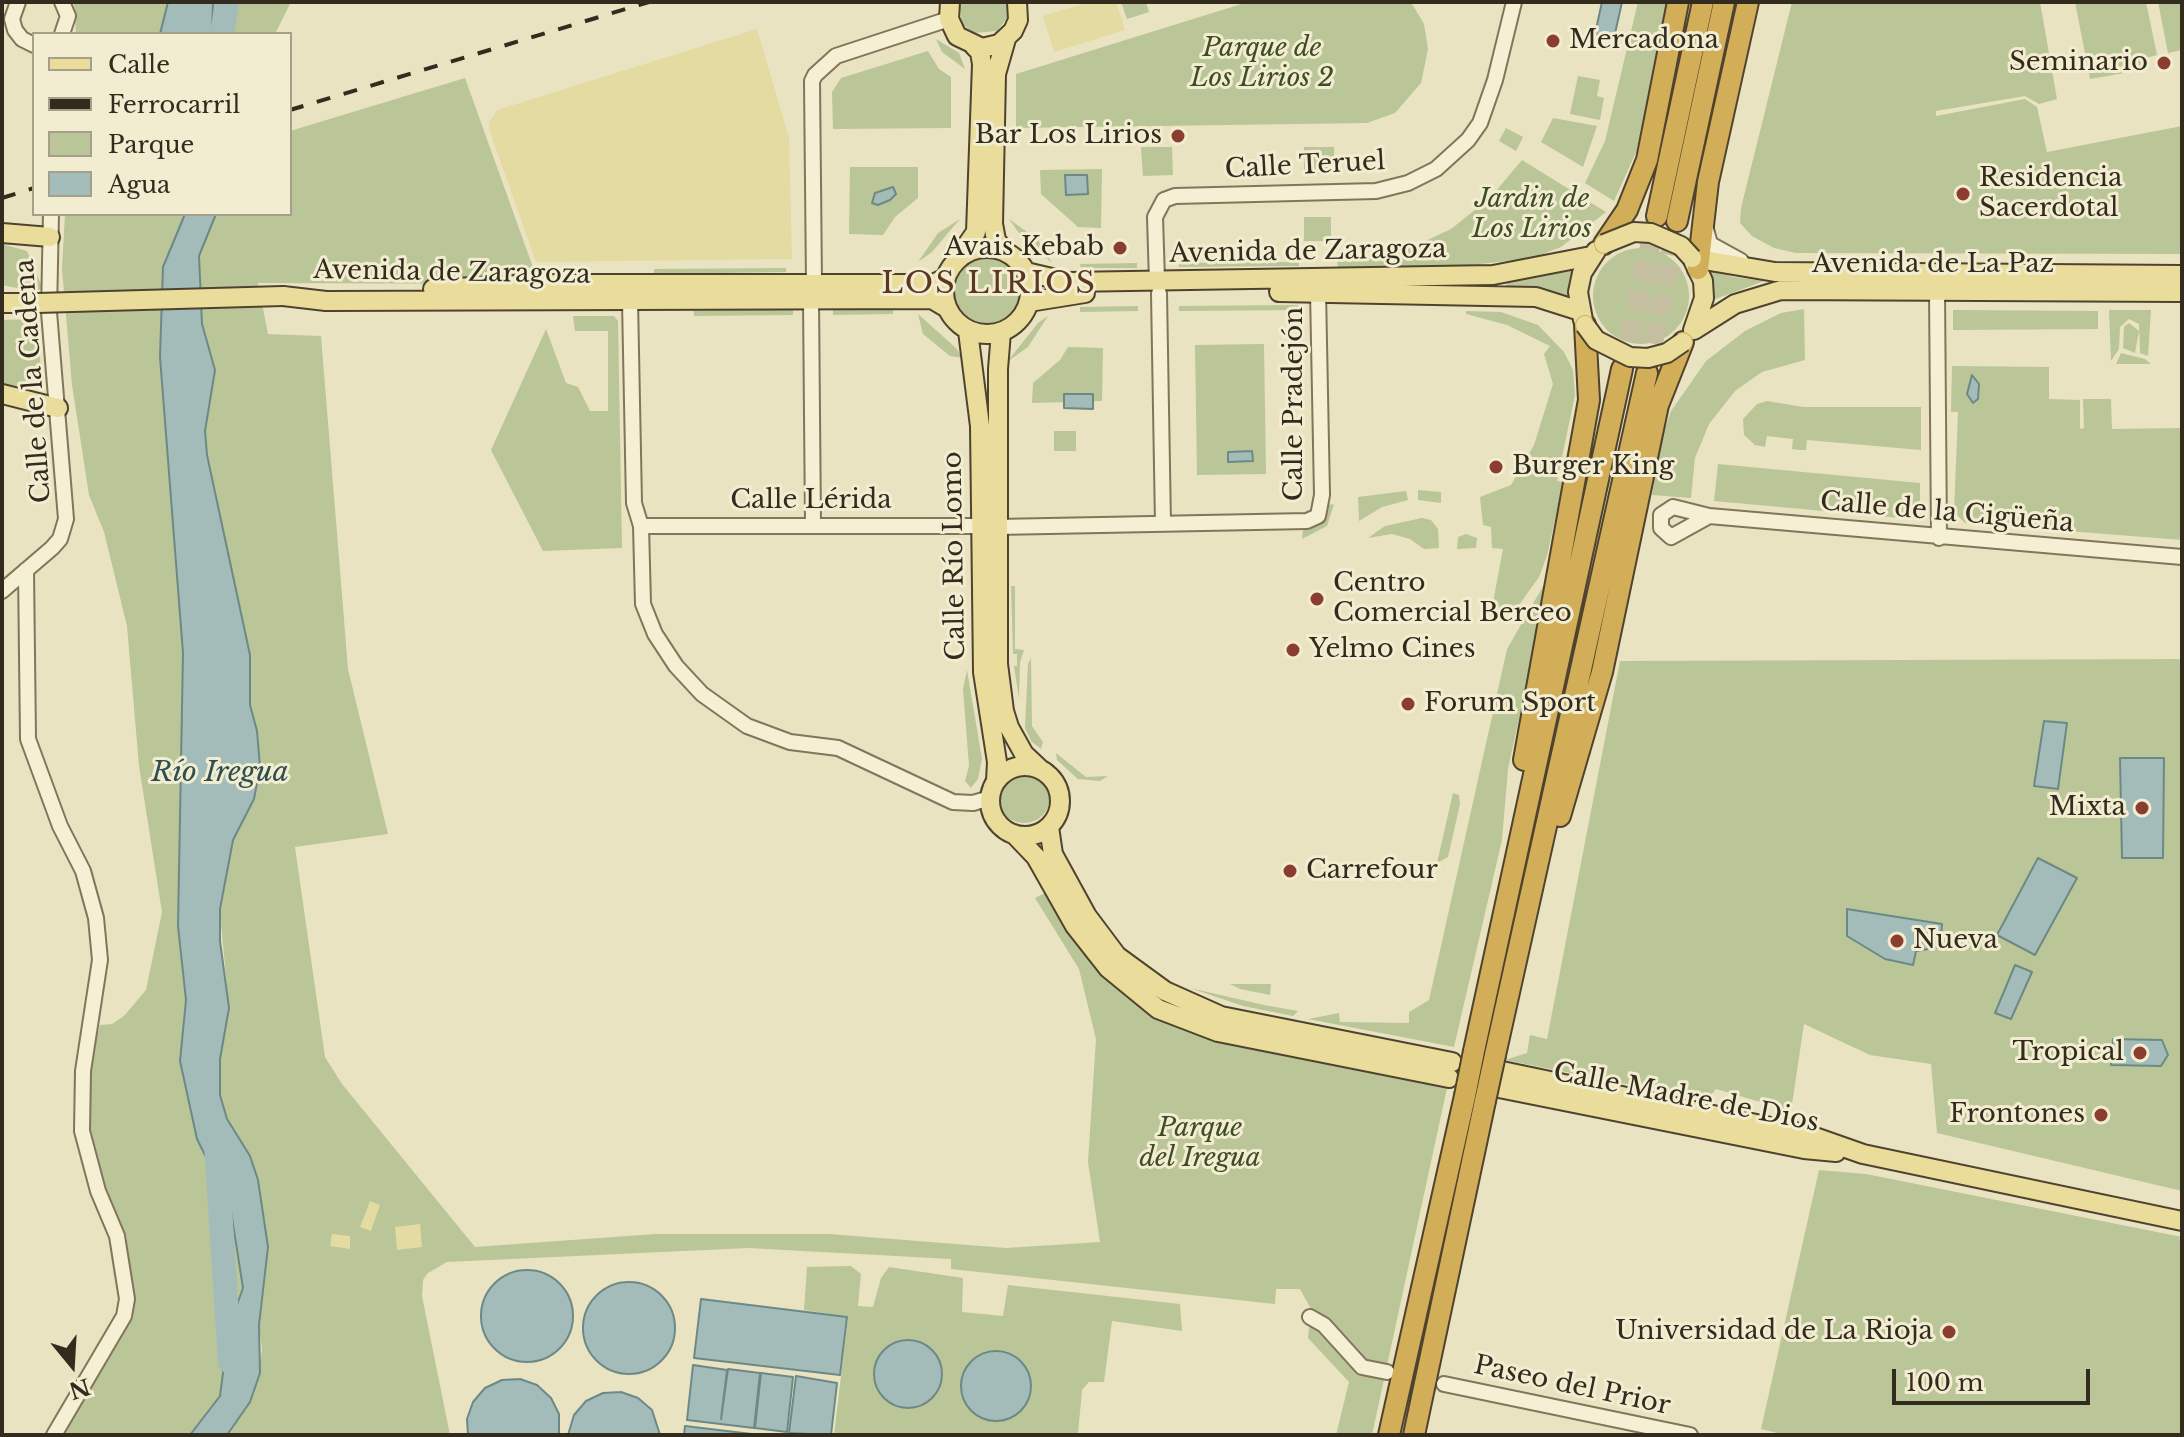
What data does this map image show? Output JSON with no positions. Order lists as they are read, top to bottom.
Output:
{
  "streets": {
    "main road": [
      "Avenida de Zaragoza",
      "Avenida de La Paz",
      "Calle Río Lomo",
      "Calle Madre de Dios"
    ],
    "street": [
      "Calle Teruel",
      "Calle de la Cadena",
      "Calle Pradejón",
      "Calle Lérida",
      "Calle de la Cigüeña",
      "Paseo del Prior"
    ]
  },
  "crossings": [
    ["Calle Teruel", "Avenida de Zaragoza"],
    ["Avenida de Zaragoza", "Avenida de La Paz"],
    ["Avenida de Zaragoza", "Calle Pradejón"],
    ["Avenida de Zaragoza", "Calle Río Lomo"],
    ["Calle Pradejón", "Calle Lérida"],
    ["Calle Lérida", "Calle Río Lomo"]
  ],
  "districts": ["LOS LIRIOS"],
  "water": ["Río Iregua"],
  "parks": ["Parque de Los Lirios 2", "Jardin de Los Lirios", "Parque del Iregua"],
  "places": [
    "Mercadona",
    "Seminario",
    "Bar Los Lirios",
    "Residencia Sacerdotal",
    "Avais Kebab",
    "Burger King",
    "Centro Comercial Berceo",
    "Yelmo Cines",
    "Forum Sport",
    "Mixta",
    "Carrefour",
    "Nueva",
    "Tropical",
    "Frontones",
    "Universidad de La Rioja"
  ],
  "legend": [
    "Calle",
    "Ferrocarril",
    "Parque",
    "Agua"
  ],
  "scale_bar": "100 m",
  "north": "bottom"
}
